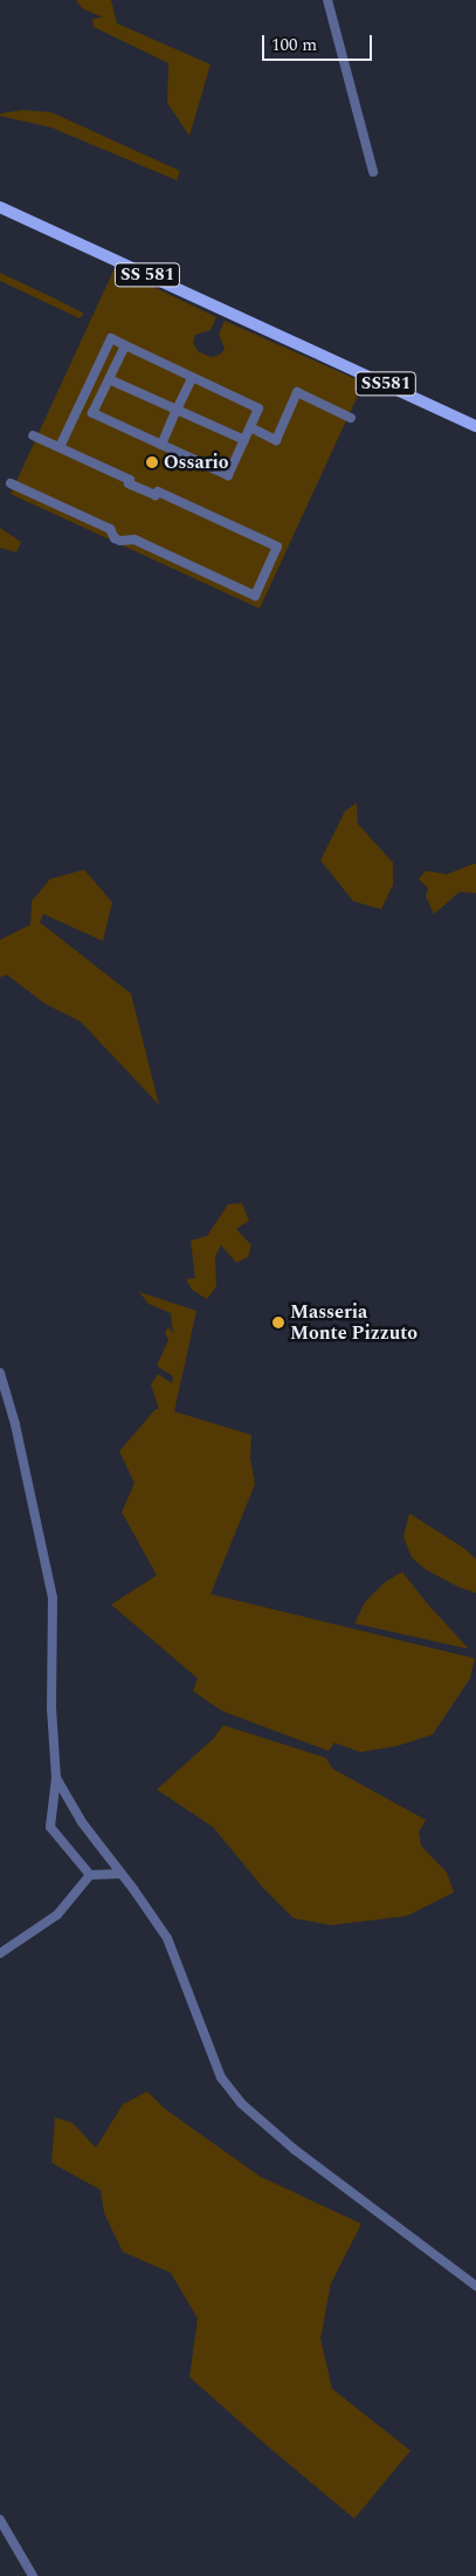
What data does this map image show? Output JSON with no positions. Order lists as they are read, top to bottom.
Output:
{
  "streets": {
    "main road": ["SS 581", "SS581"]
  },
  "crossings": [
    ["SS 581", "SS581"]
  ],
  "places": ["Ossario", "Masseria Monte Pizzuto"],
  "scale_bar": "100 m"
}
